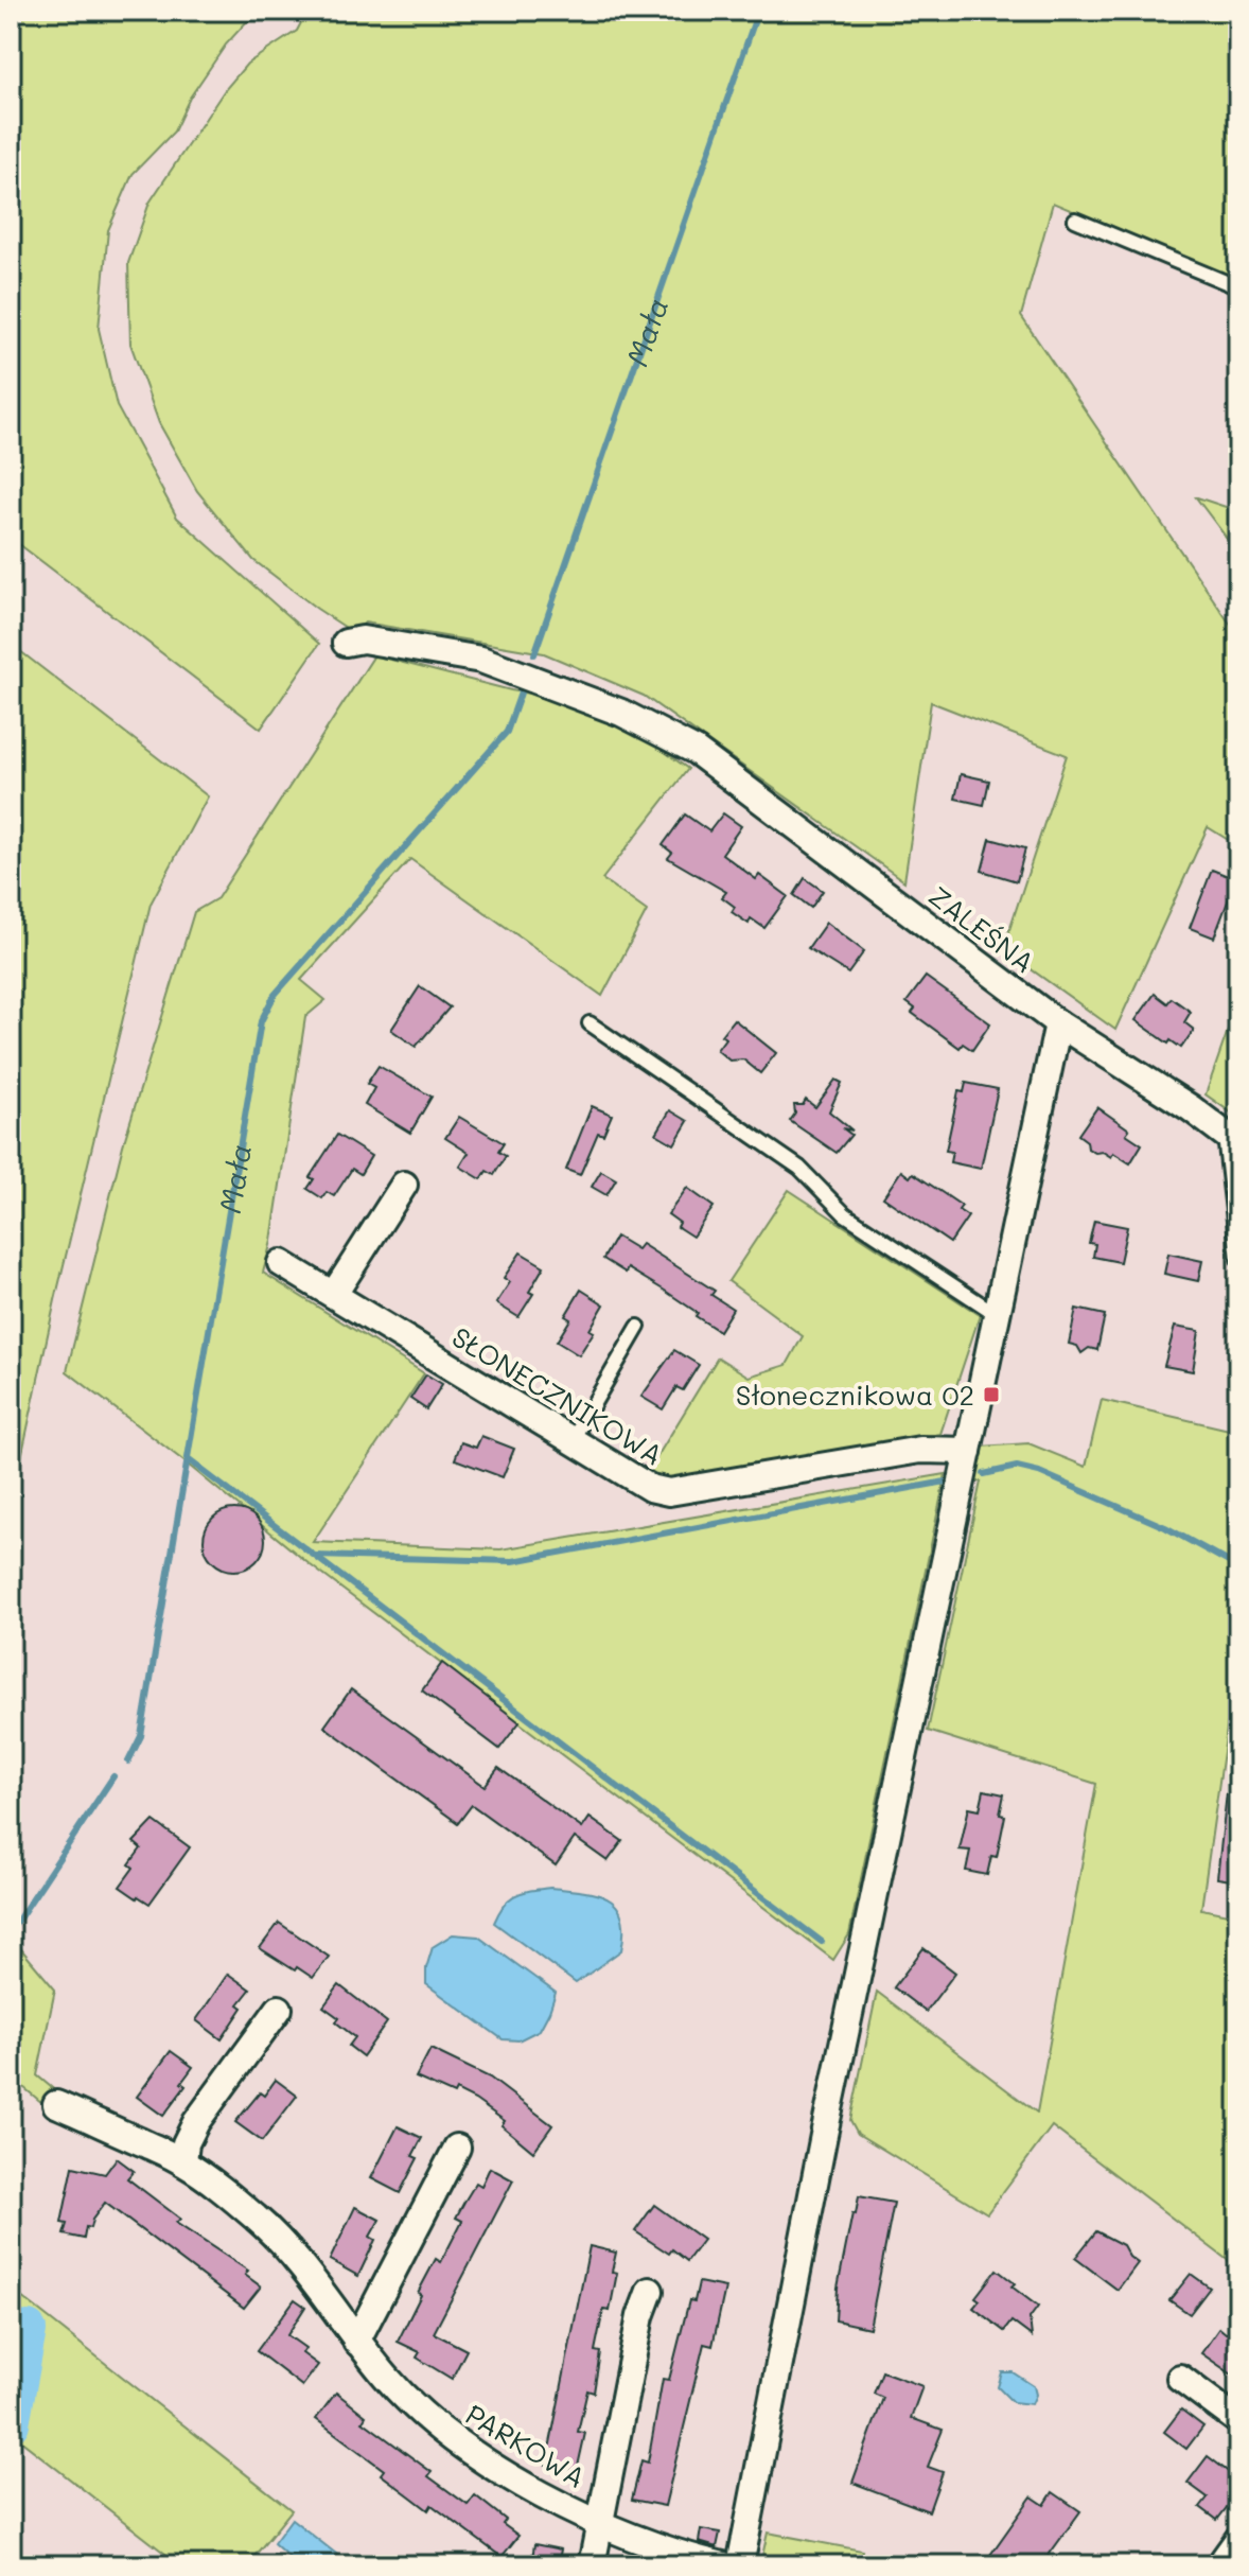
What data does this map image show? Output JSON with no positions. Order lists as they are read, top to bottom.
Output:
{
  "streets": {
    "street": ["ZALEŚNA", "SŁONECZNIKOWA", "PARKOWA"]
  },
  "water": ["Mała"],
  "places": {
    "transit": ["Słonecznikowa 02"]
  }
}
